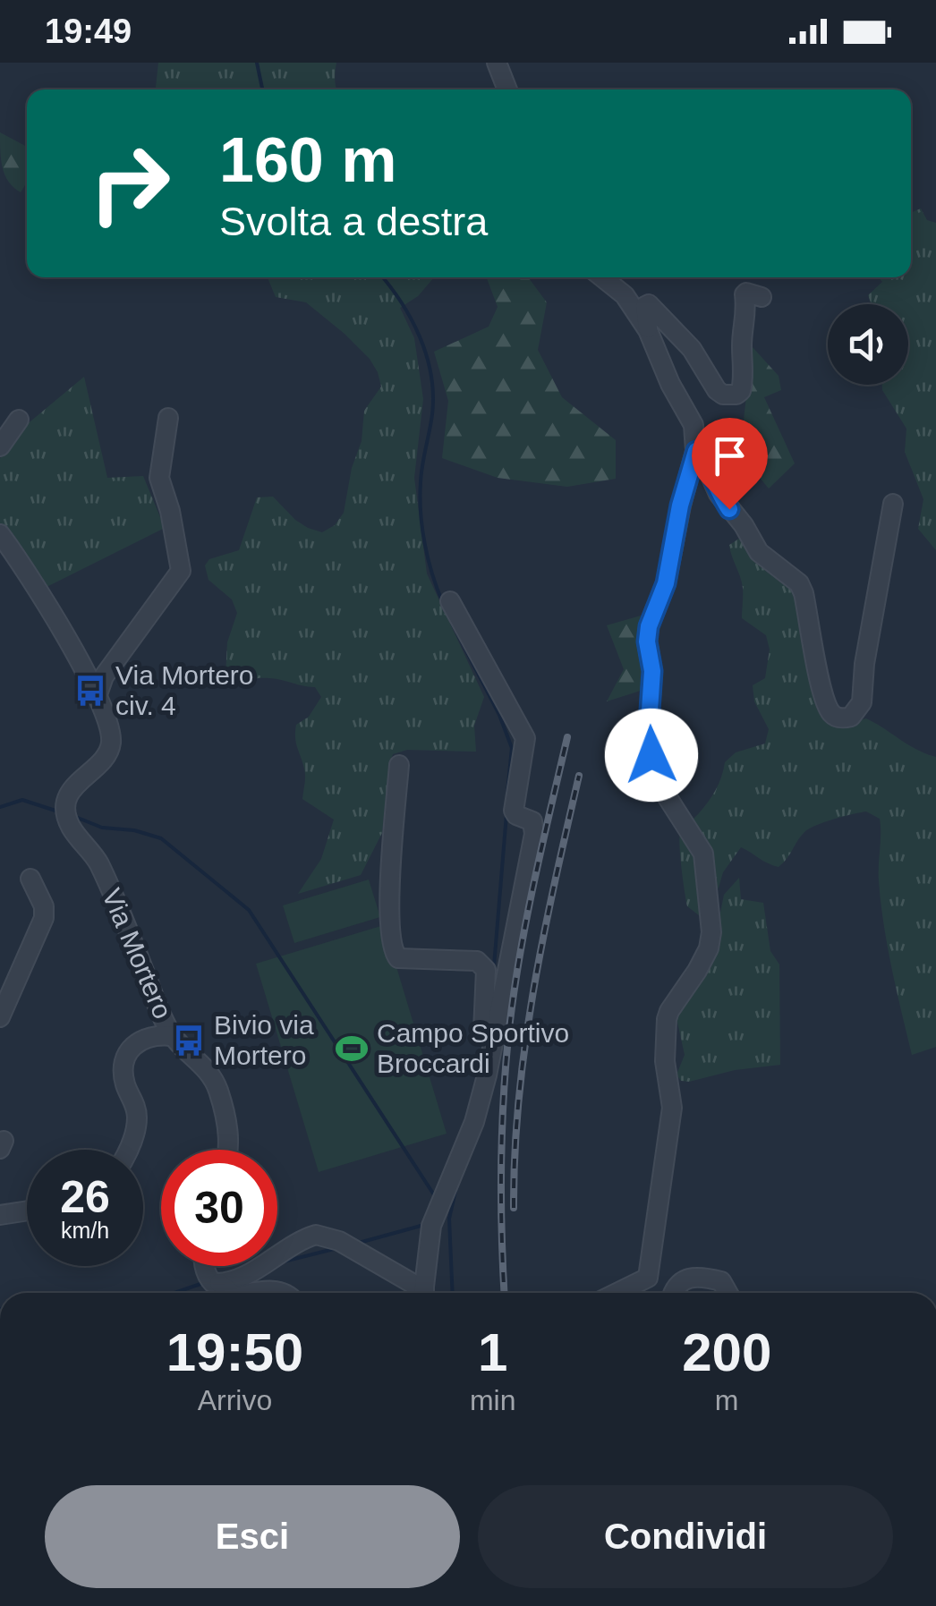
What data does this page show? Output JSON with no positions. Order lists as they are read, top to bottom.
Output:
{
  "streets": {
    "street": ["Via Mortero"]
  },
  "places": {
    "bus stop": ["Via Mortero civ. 4", "Bivio via Mortero"],
    "sports": ["Campo Sportivo Broccardi"]
  },
  "page": {
    "status": "19:49",
    "turn": ["160 m", "Svolta a destra"],
    "speed": "26 km/h",
    "limit": "30",
    "eta": [
      "19:50",
      "Arrivo",
      "1",
      "min",
      "200",
      "m"
    ],
    "buttons": ["Esci", "Condividi"]
  }
}
